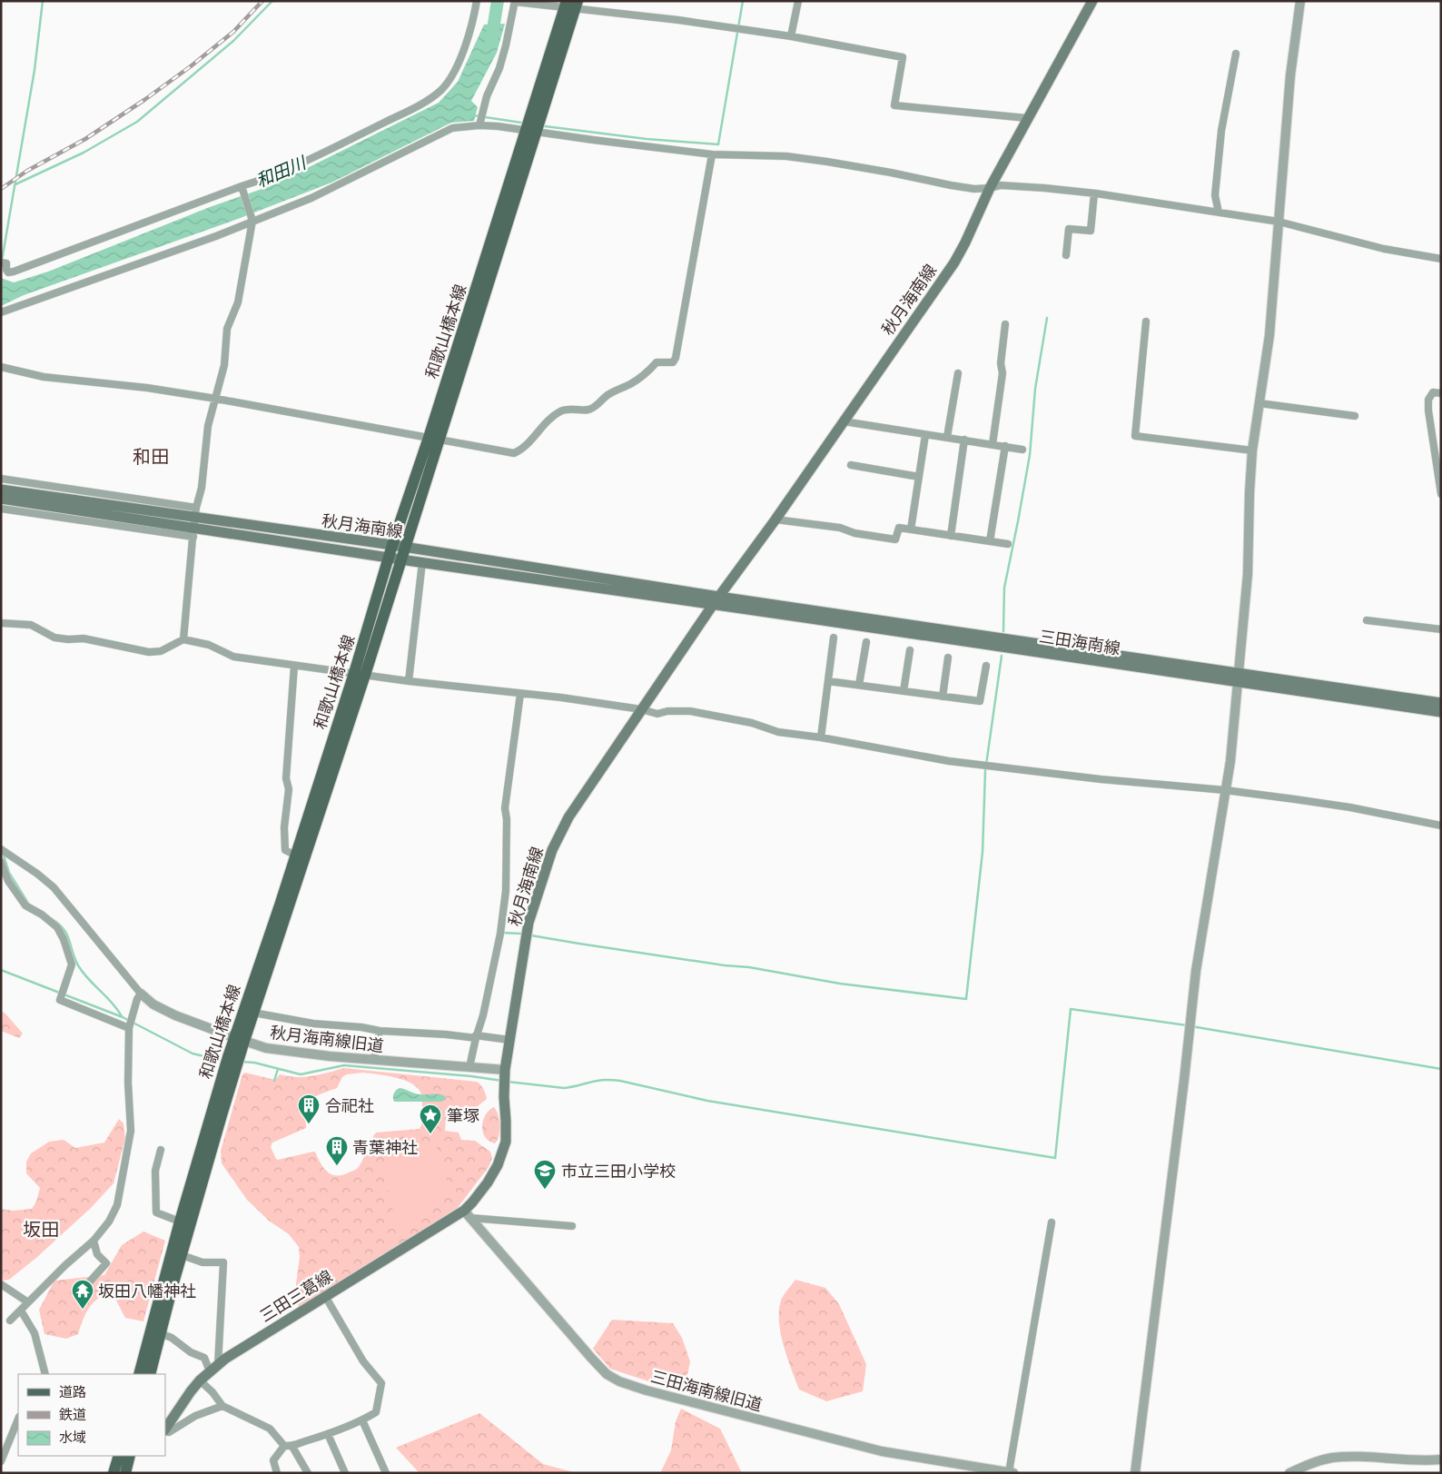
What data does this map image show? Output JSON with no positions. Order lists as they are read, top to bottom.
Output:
{
  "streets": {
    "main road": [
      "秋月海南線",
      "和歌山橋本線",
      "三田海南線",
      "三田三葛線"
    ],
    "street": ["秋月海南線旧道", "三田海南線旧道"]
  },
  "crossings": [
    ["秋月海南線", "和歌山橋本線"],
    ["秋月海南線", "三田海南線"],
    ["秋月海南線", "秋月海南線旧道"],
    ["秋月海南線", "三田三葛線"],
    ["秋月海南線", "三田海南線旧道"],
    ["和歌山橋本線", "秋月海南線旧道"],
    ["三田三葛線", "三田海南線旧道"]
  ],
  "districts": ["和田", "坂田"],
  "water": ["和田川"],
  "places": {
    "building": ["合祀社", "青葉神社"],
    "place": ["筆塚"],
    "school or university": ["市立三田小学校"],
    "temple": ["坂田八幡神社"]
  },
  "legend": ["道路", "鉄道", "水域"]
}
